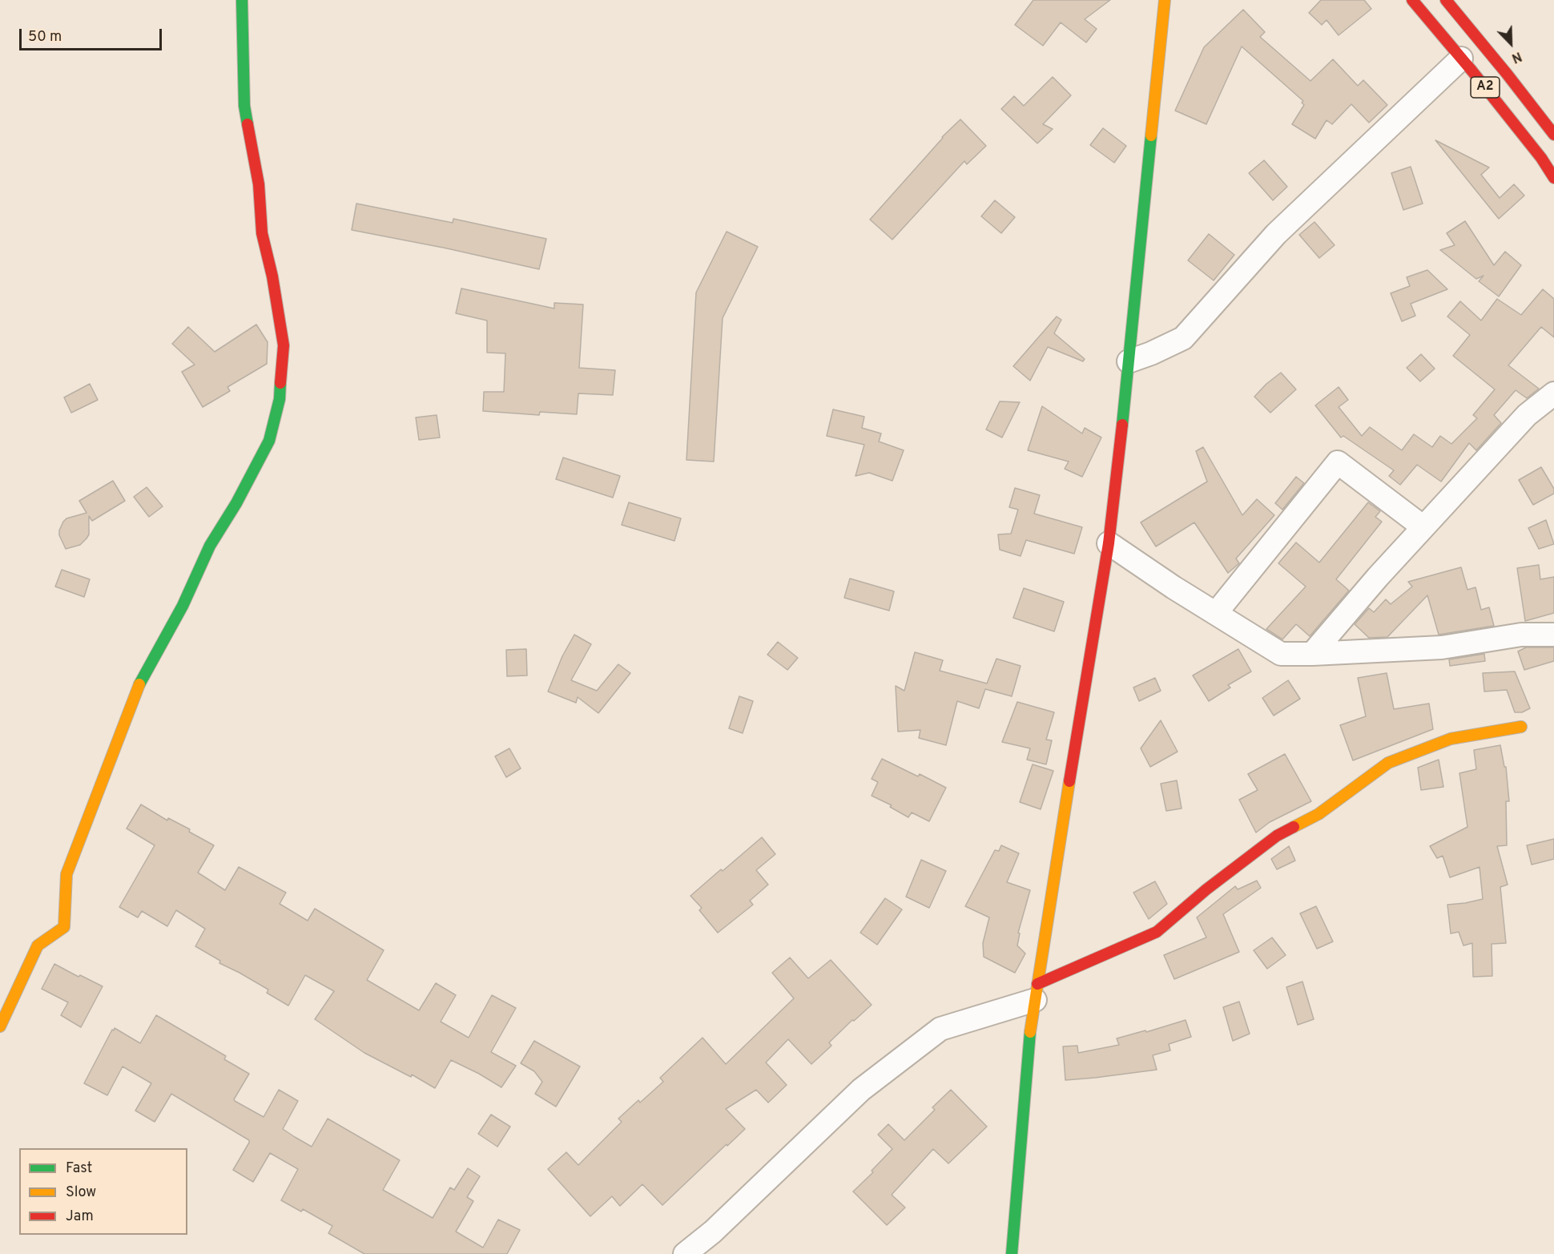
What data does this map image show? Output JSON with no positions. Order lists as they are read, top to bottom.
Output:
{
  "streets": {
    "main road": ["A2"]
  },
  "legend": ["Fast", "Slow", "Jam"],
  "scale_bar": "50 m",
  "north": "bottom right"
}
